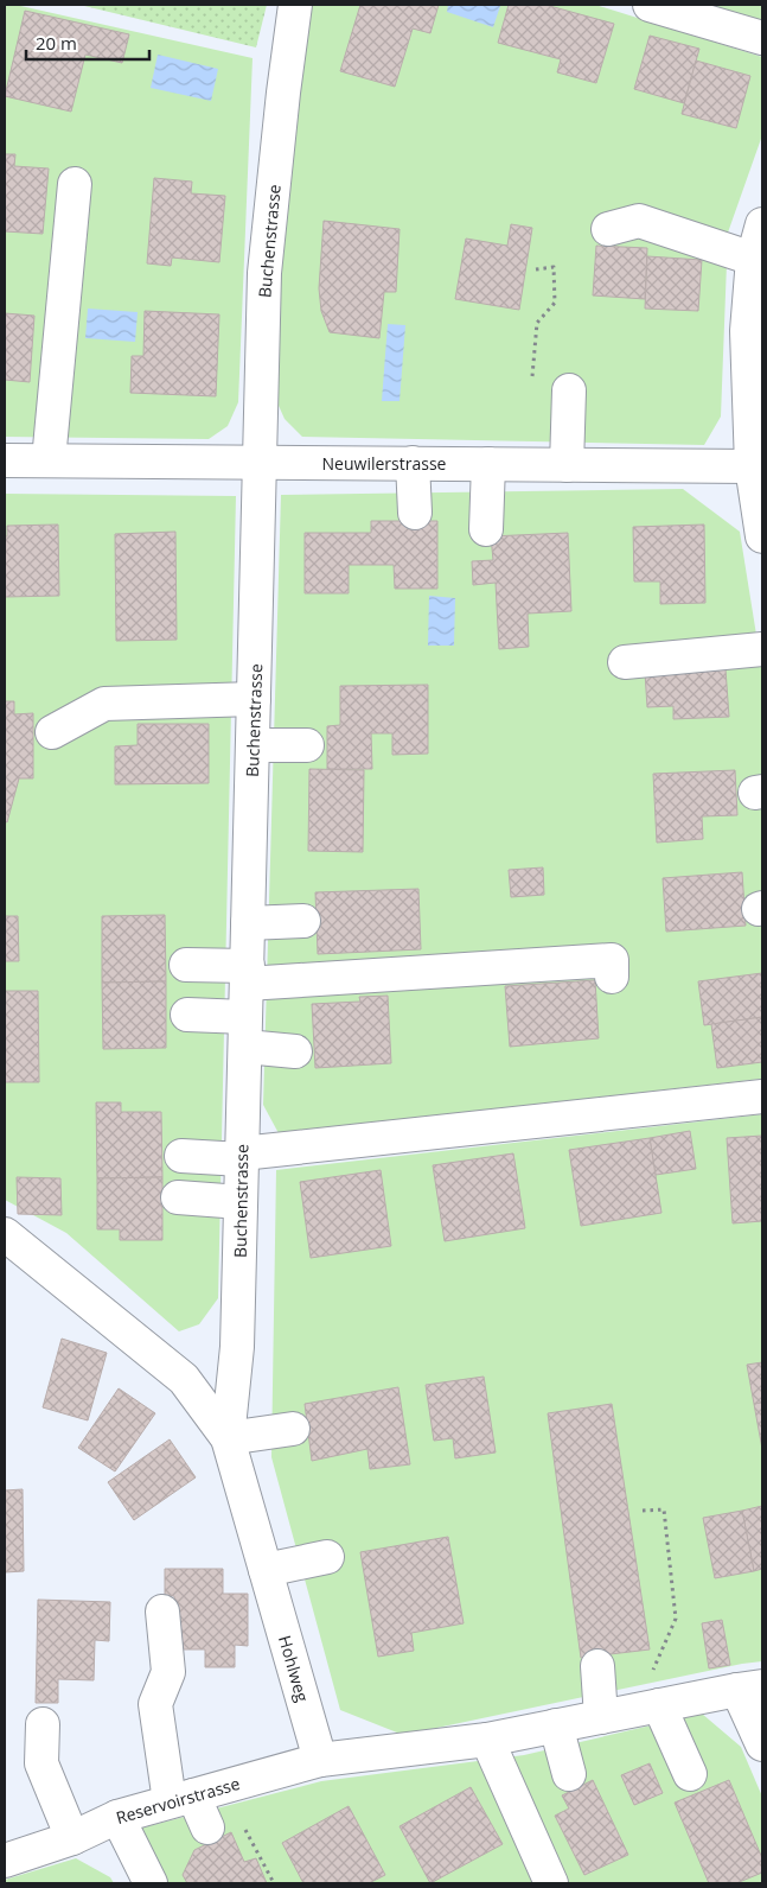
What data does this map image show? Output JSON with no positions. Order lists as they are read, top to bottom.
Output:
{
  "streets": {
    "street": [
      "Buchenstrasse",
      "Neuwilerstrasse",
      "Hohlweg",
      "Reservoirstrasse"
    ]
  },
  "crossings": [
    ["Buchenstrasse", "Neuwilerstrasse"],
    ["Buchenstrasse", "Hohlweg"],
    ["Hohlweg", "Reservoirstrasse"]
  ],
  "scale_bar": "20 m"
}
